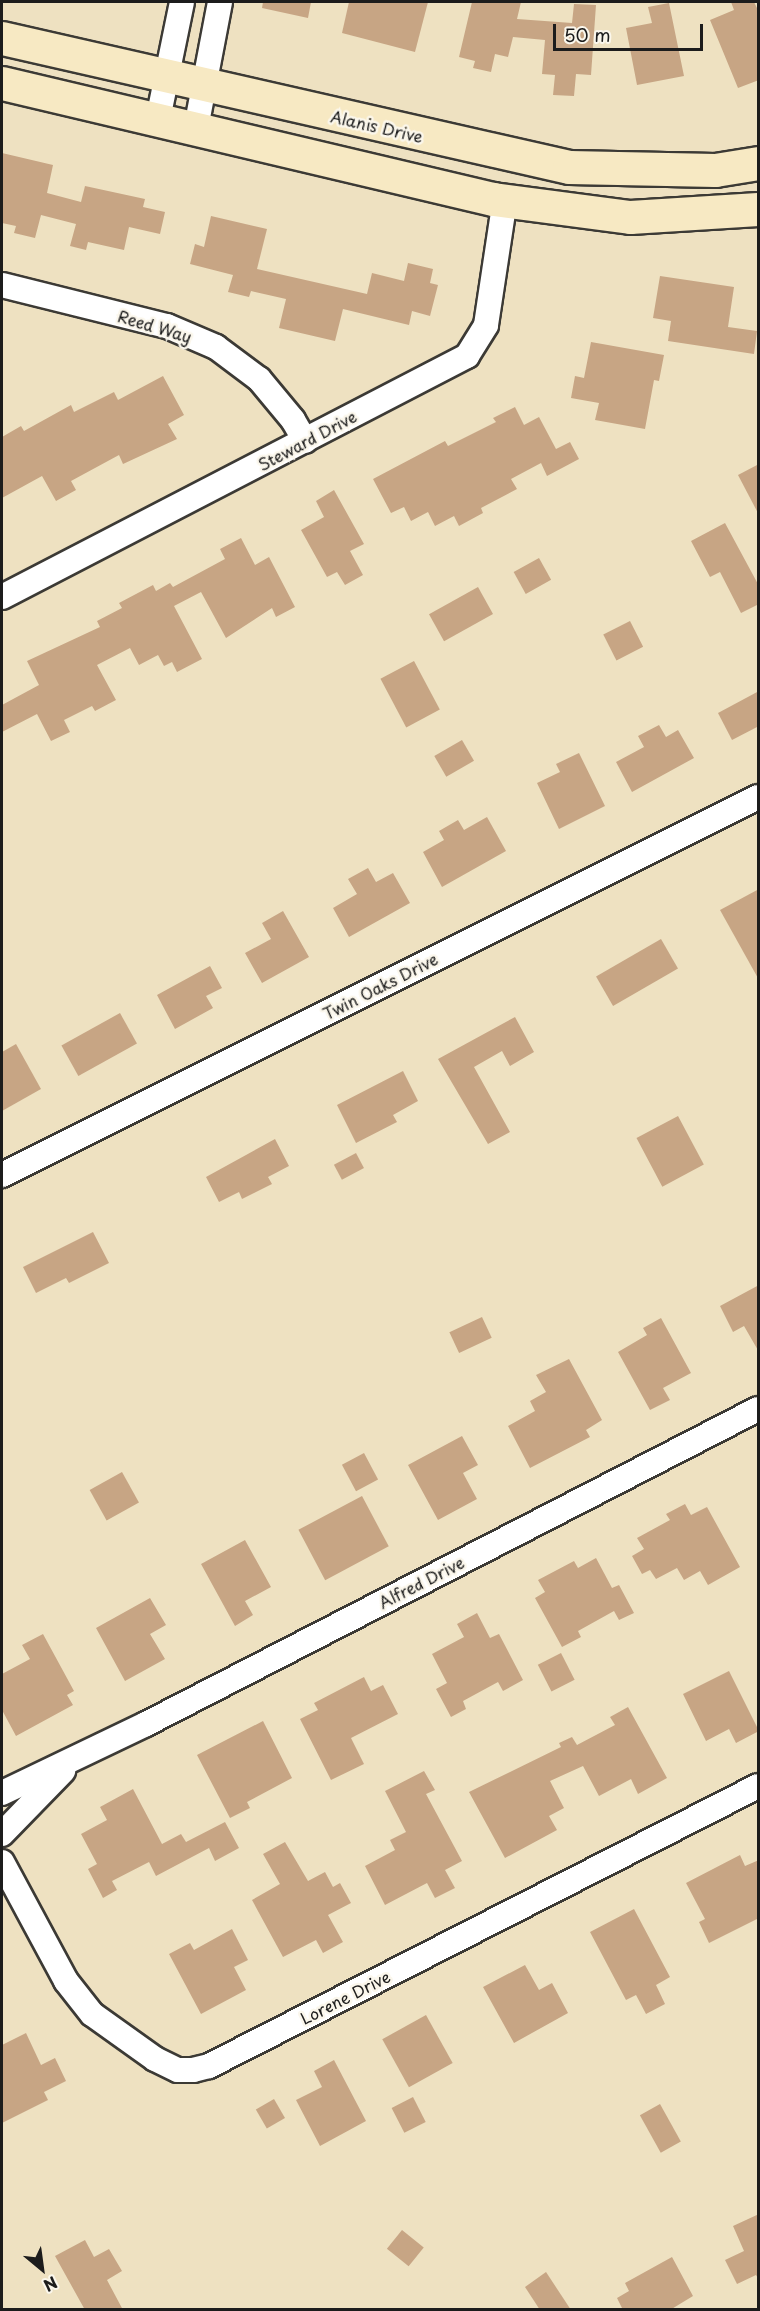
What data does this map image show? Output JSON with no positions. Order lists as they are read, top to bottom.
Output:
{
  "streets": {
    "main road": ["Alanis Drive"],
    "street": [
      "Reed Way",
      "Steward Drive",
      "Twin Oaks Drive",
      "Alfred Drive",
      "Lorene Drive"
    ]
  },
  "crossings": [
    ["Reed Way", "Steward Drive"]
  ],
  "scale_bar": "50 m",
  "north": "bottom right"
}
